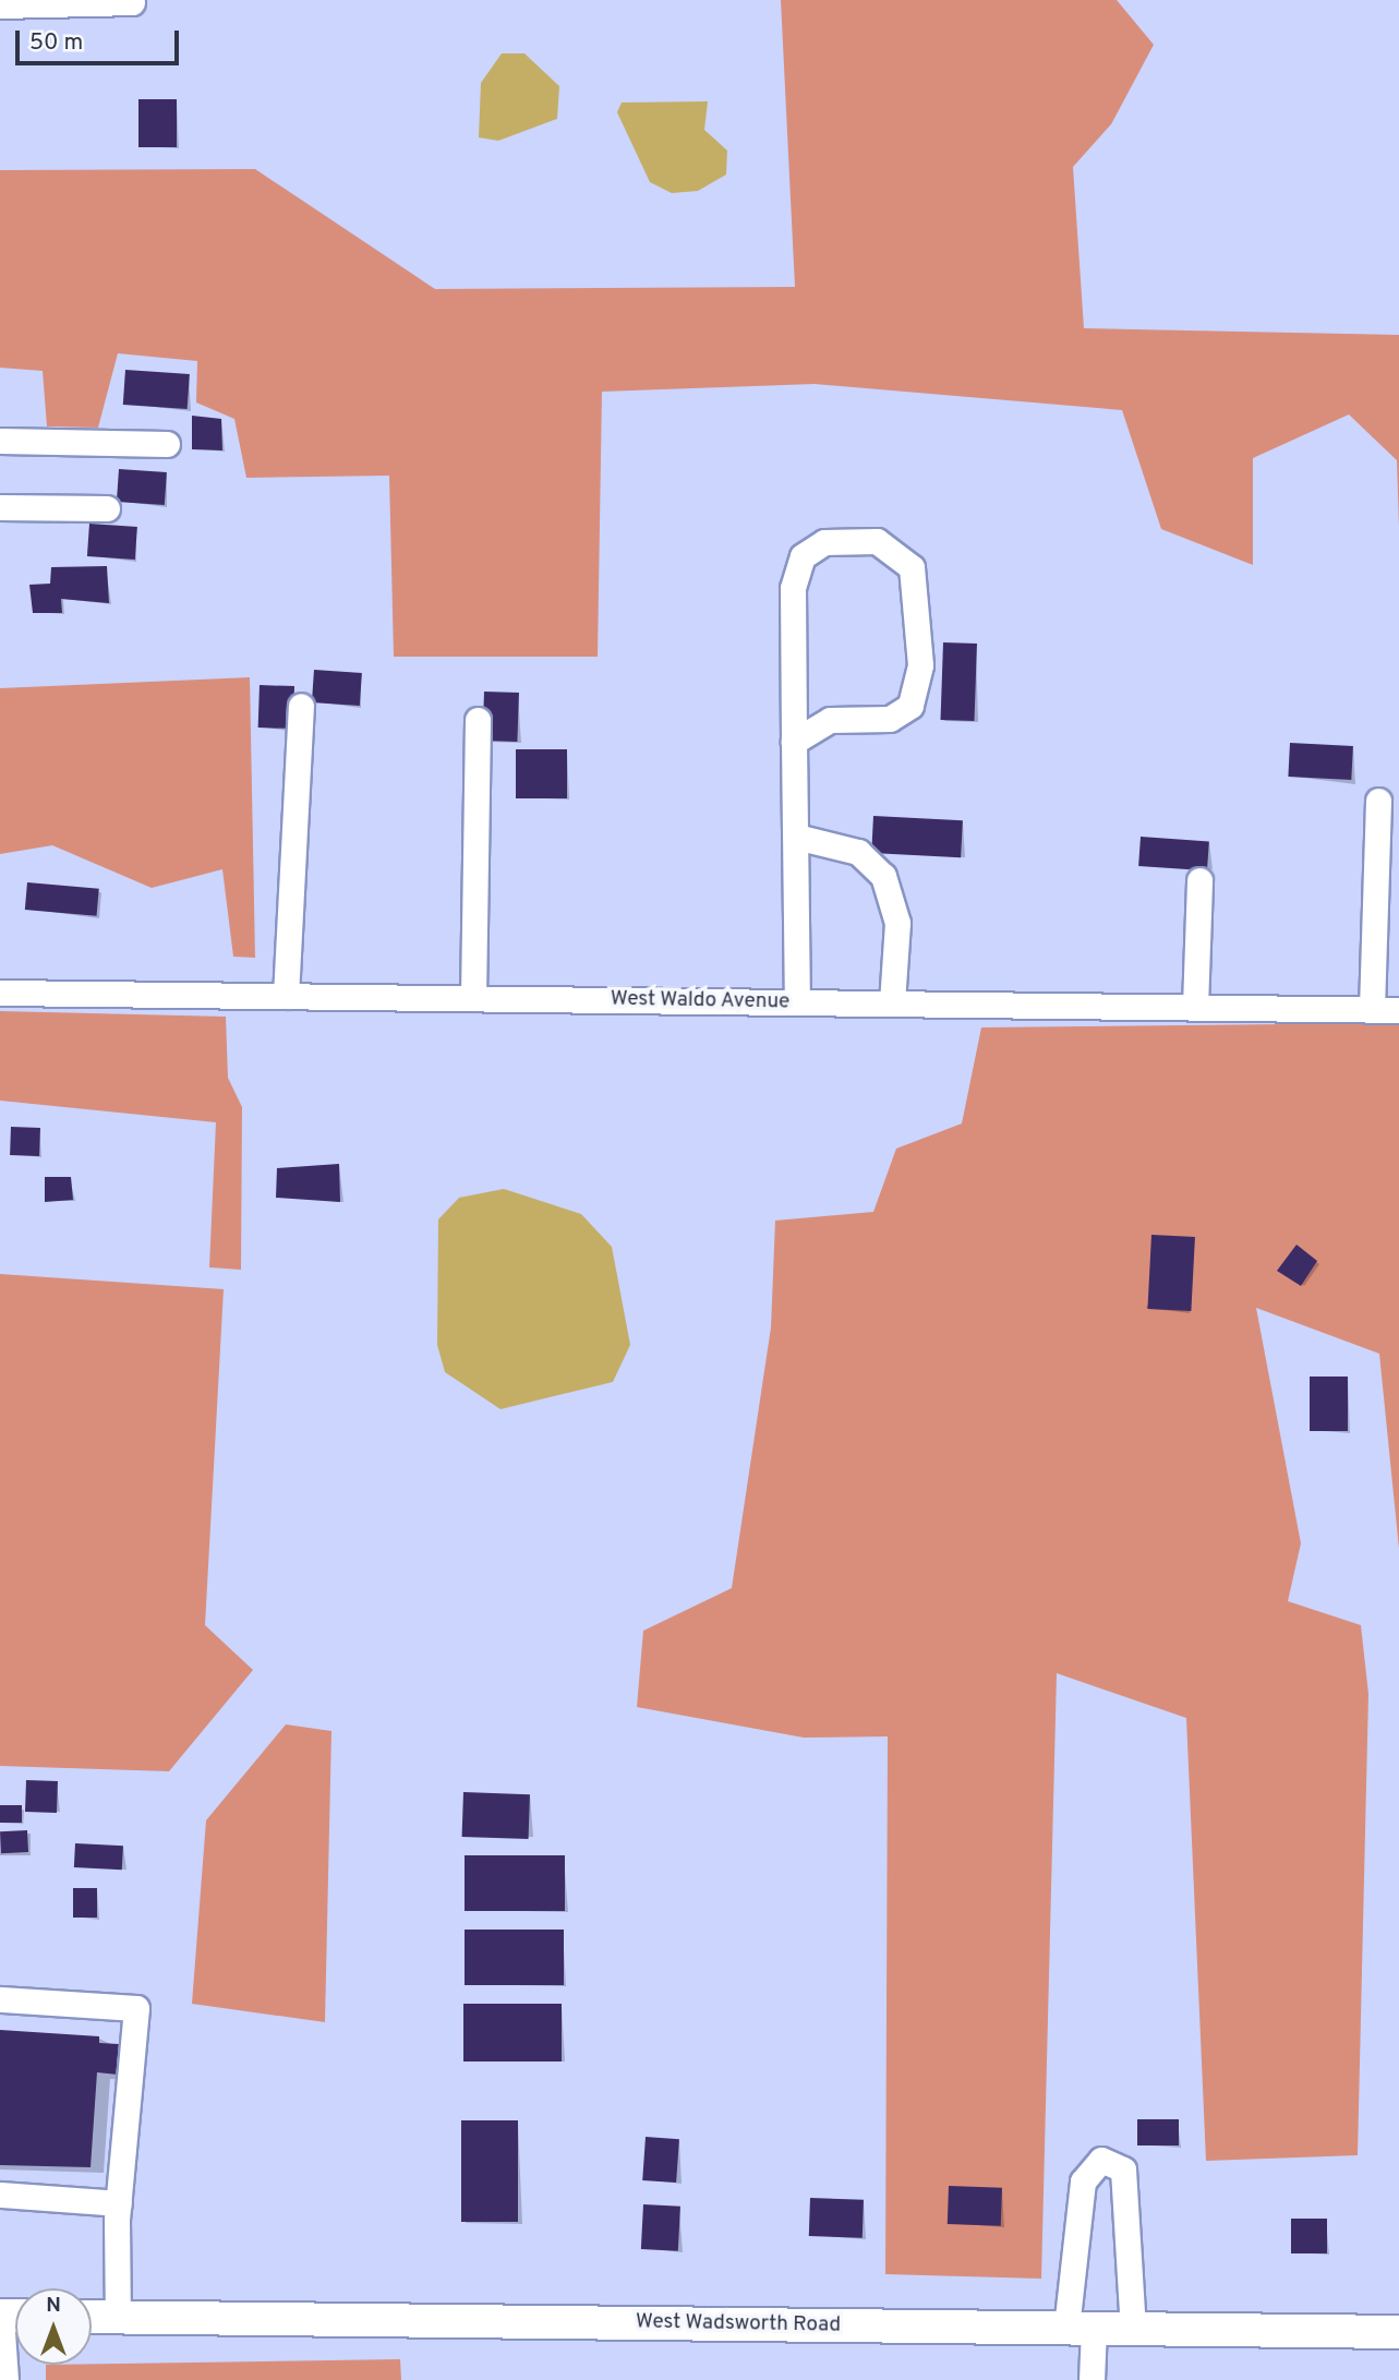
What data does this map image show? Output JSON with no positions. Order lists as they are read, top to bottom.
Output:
{
  "streets": {
    "main road": ["West Wadsworth Road"],
    "street": ["West Waldo Avenue"]
  },
  "scale_bar": "50 m",
  "north": "top"
}
